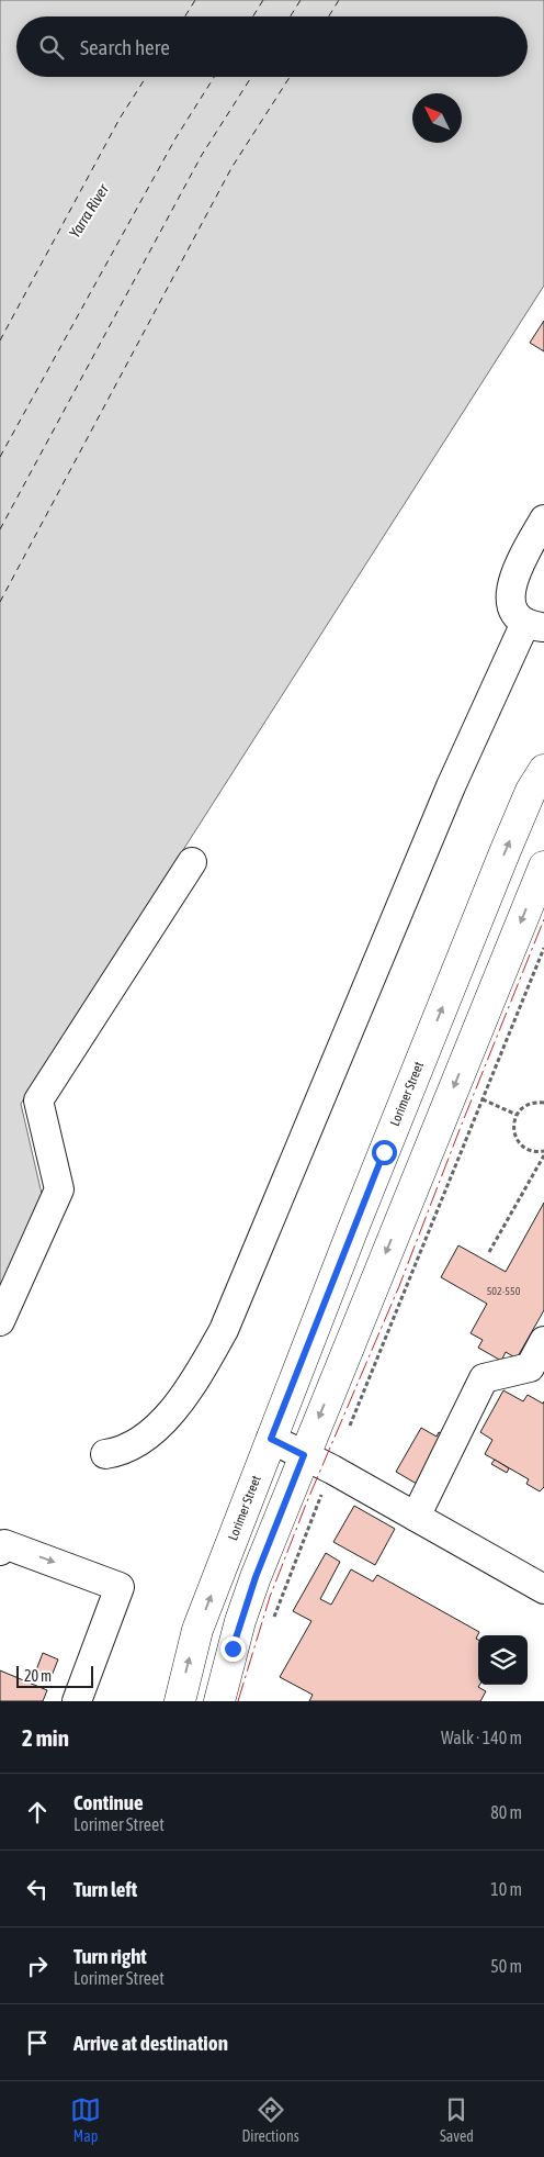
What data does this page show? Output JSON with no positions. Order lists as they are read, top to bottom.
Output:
{
  "streets": {
    "main road": ["Lorimer Street"]
  },
  "water": ["Yarra River"],
  "house_numbers": ["502-550"],
  "scale_bar": "20 m",
  "north": "top left",
  "page": {
    "search": "Search here",
    "scale": "20 m",
    "heading": ["2 min", "Walk · 140 m"],
    "list": [
      ["Continue", "Lorimer Street", "80 m"],
      ["Turn left", "10 m"],
      ["Turn right", "Lorimer Street", "50 m"],
      "Arrive at destination"
    ],
    "nav": ["Map", "Directions", "Saved"]
  }
}
